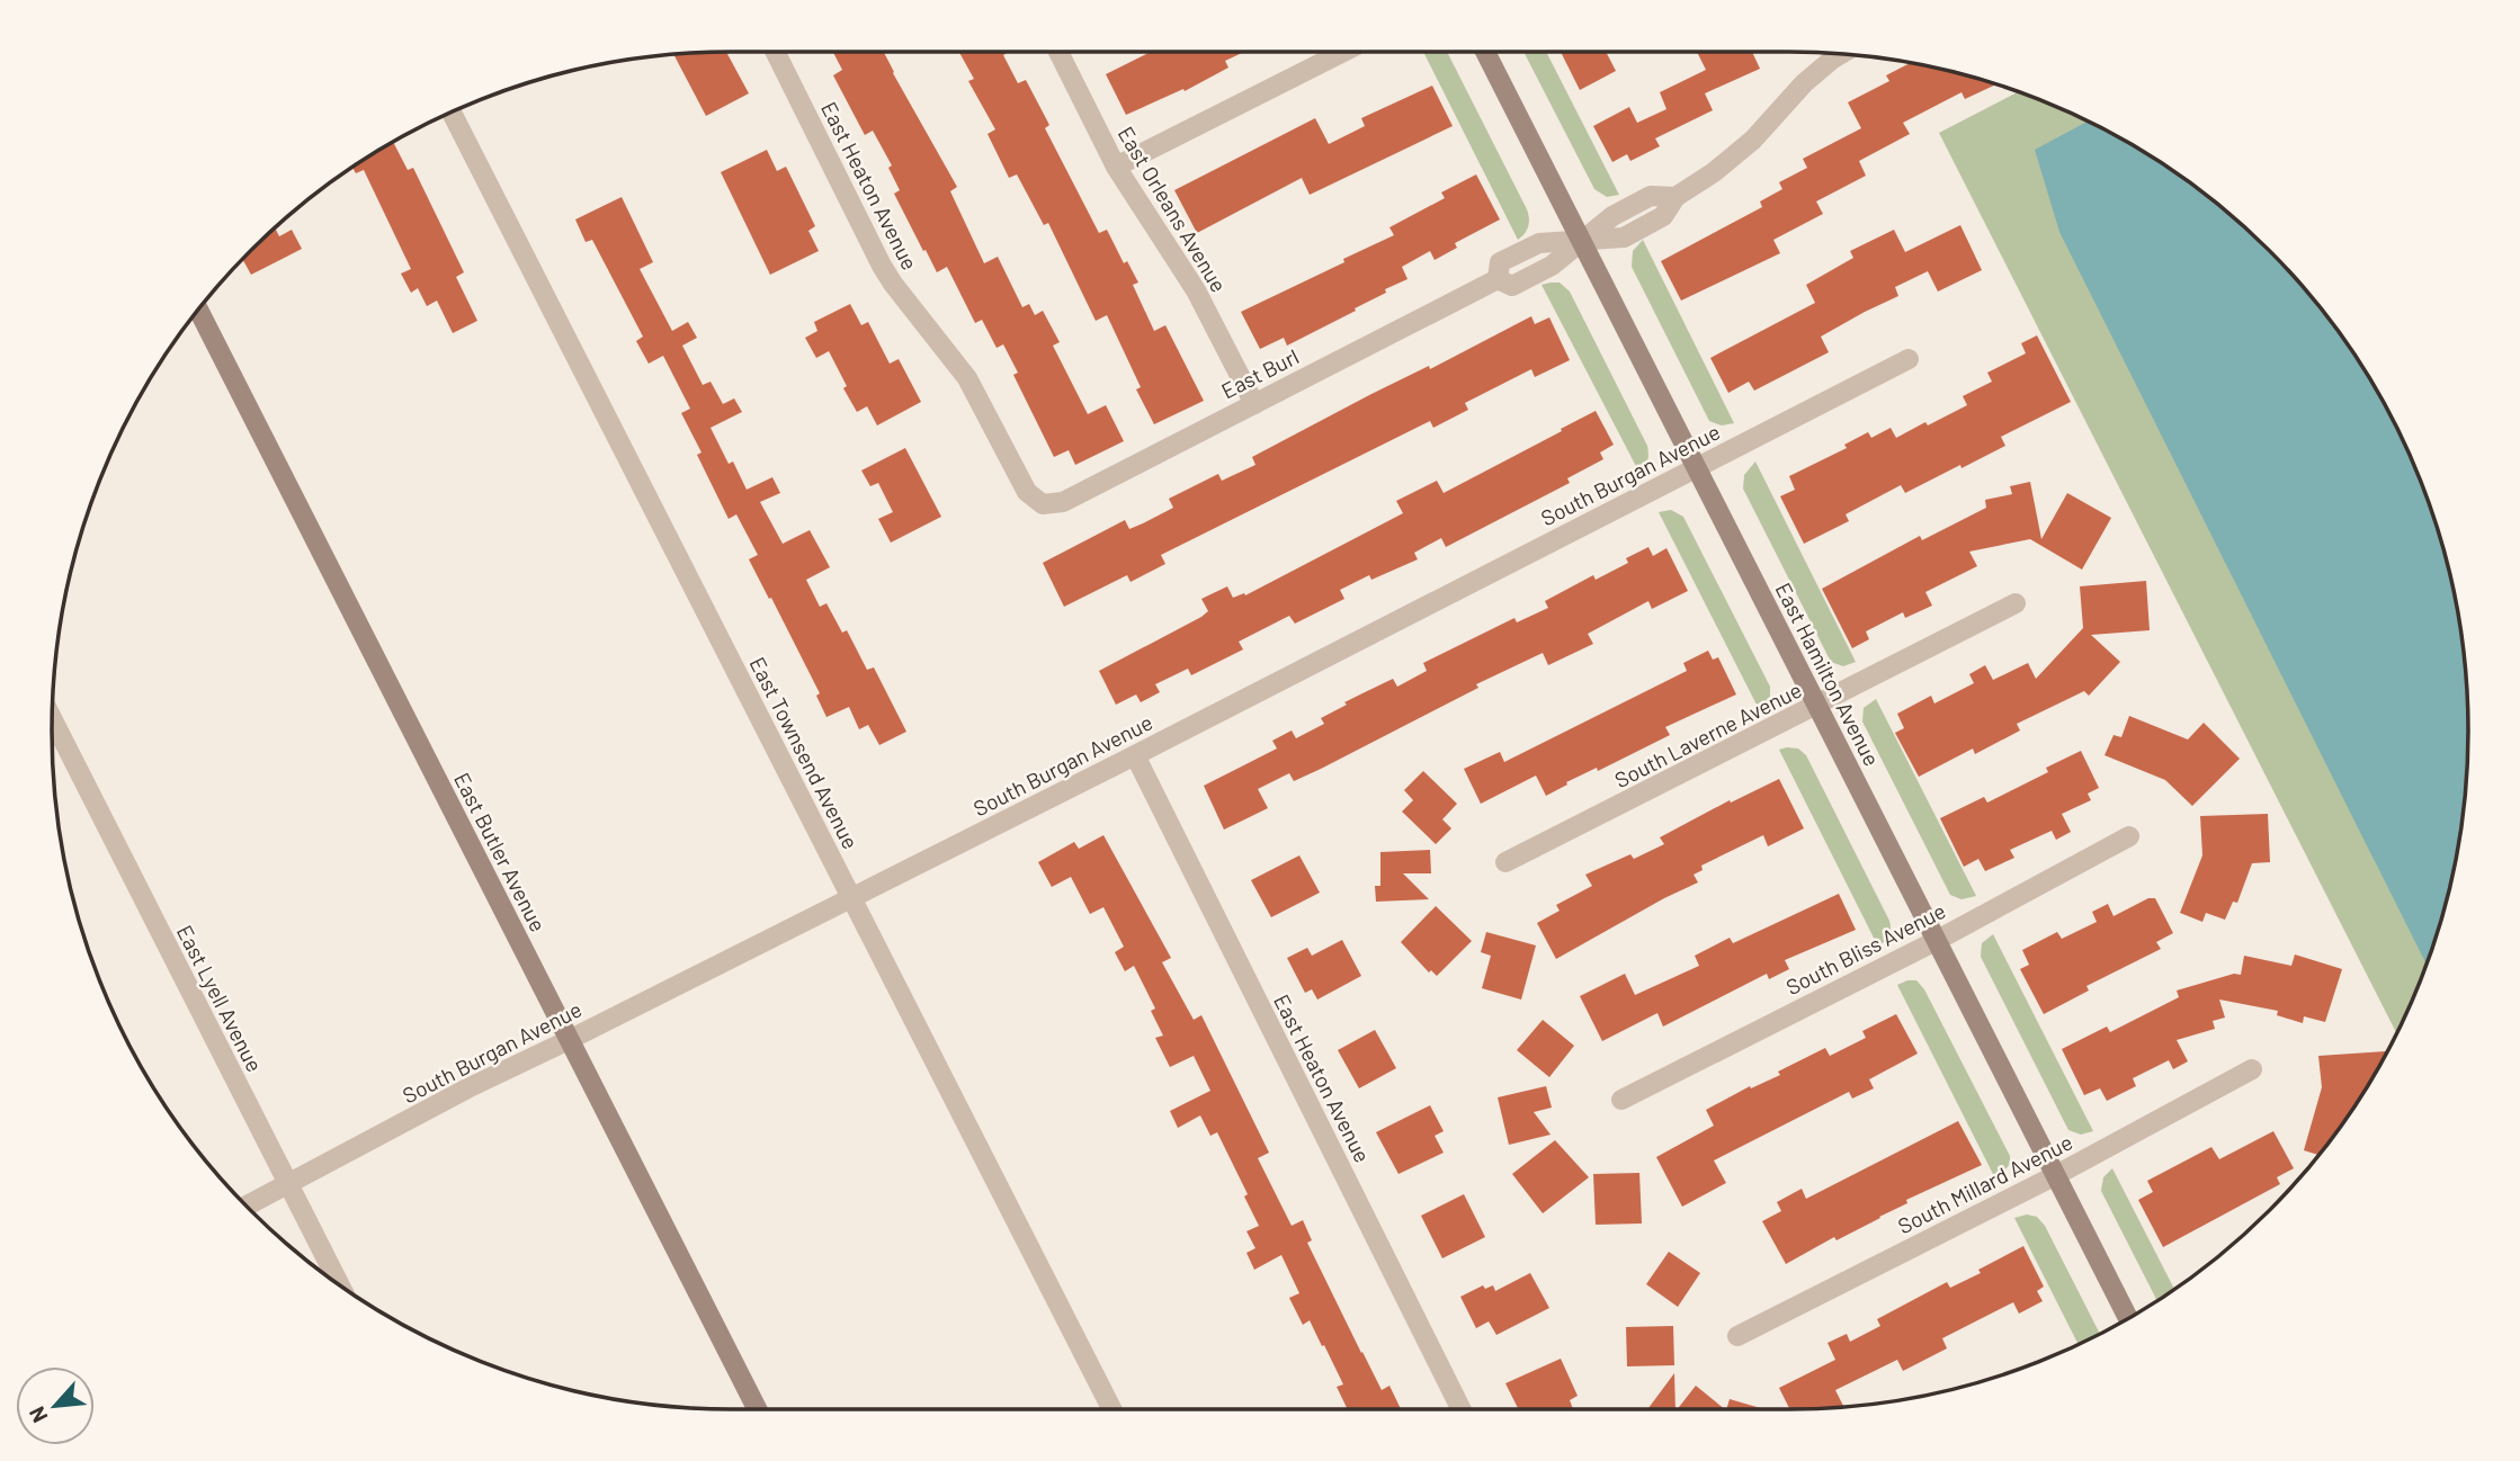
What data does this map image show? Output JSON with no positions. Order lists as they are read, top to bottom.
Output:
{
  "streets": {
    "street": [
      "East Heaton Avenue",
      "East Orleans Avenue",
      "East Burl",
      "South Burgan Avenue",
      "East Hamilton Avenue",
      "South Laverne Avenue",
      "East Townsend Avenue",
      "East Butler Avenue",
      "South Bliss Avenue",
      "East Lyell Avenue",
      "South Millard Avenue"
    ]
  },
  "crossings": [
    ["East Heaton Avenue", "East Burl"],
    ["East Heaton Avenue", "South Burgan Avenue"],
    ["East Orleans Avenue", "East Burl"],
    ["East Burl", "East Hamilton Avenue"],
    ["South Burgan Avenue", "East Hamilton Avenue"],
    ["South Burgan Avenue", "East Townsend Avenue"],
    ["South Burgan Avenue", "East Butler Avenue"],
    ["South Burgan Avenue", "East Lyell Avenue"],
    ["East Hamilton Avenue", "South Laverne Avenue"],
    ["East Hamilton Avenue", "South Bliss Avenue"],
    ["East Hamilton Avenue", "South Millard Avenue"]
  ],
  "north": "bottom left"
}
